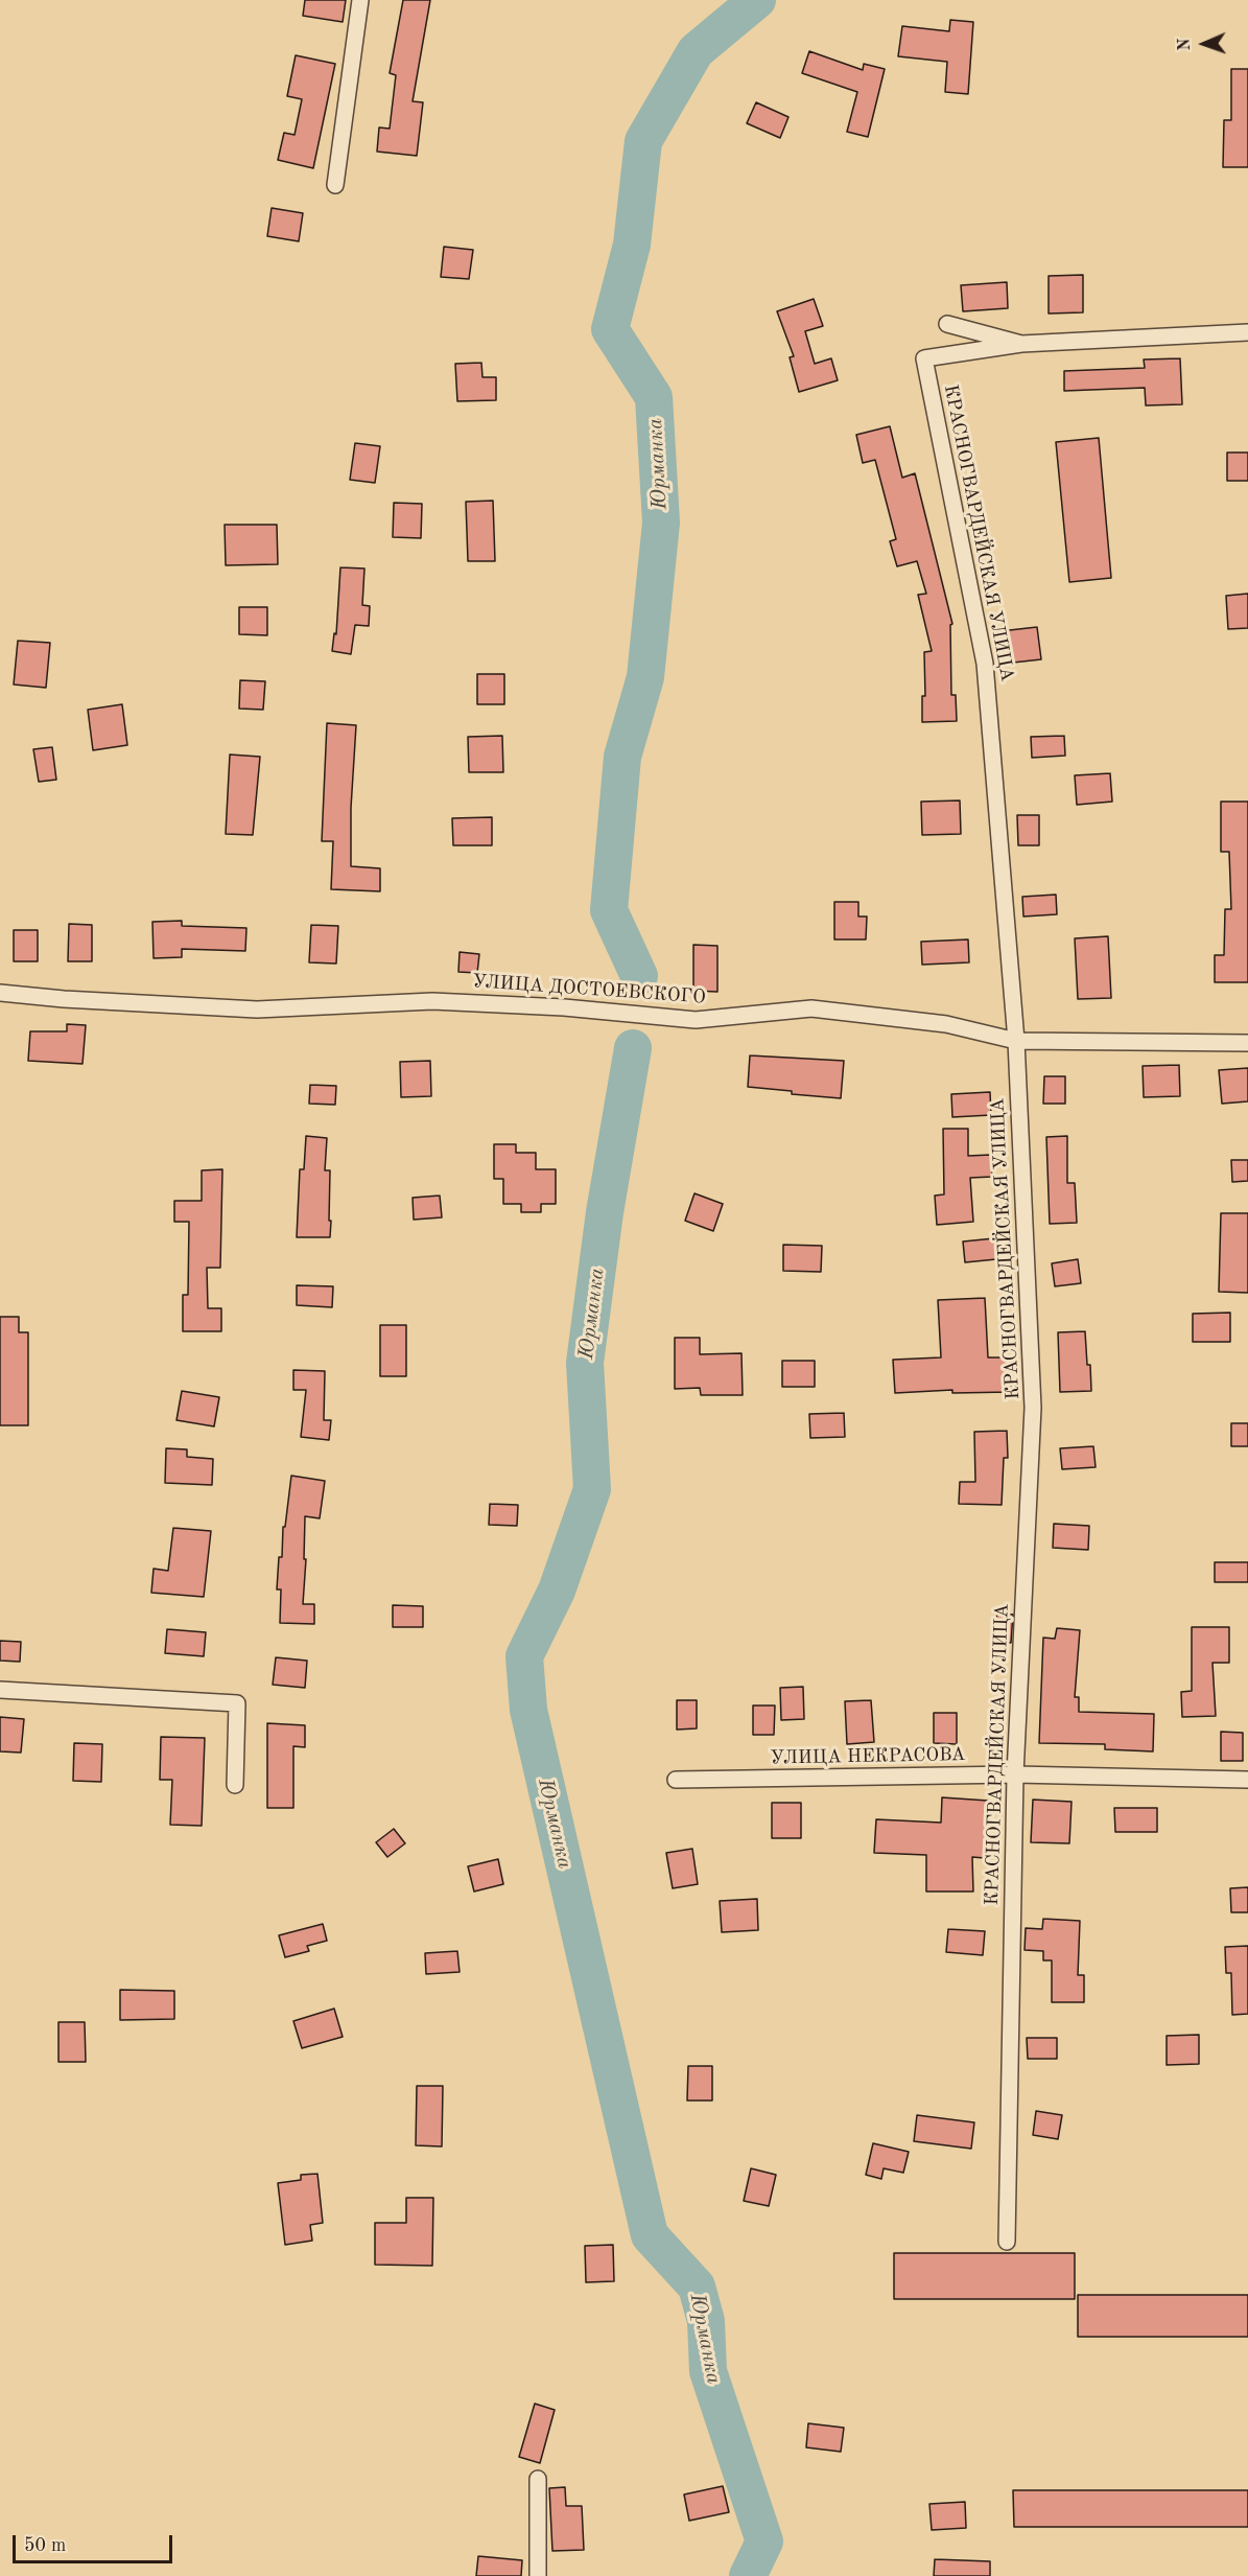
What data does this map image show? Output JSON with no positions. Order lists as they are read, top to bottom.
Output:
{
  "streets": {
    "street": ["КРАСНОГВАРДЕЙСКАЯ УЛИЦА", "УЛИЦА ДОСТОЕВСКОГО", "УЛИЦА НЕКРАСОВА"]
  },
  "crossings": [
    ["КРАСНОГВАРДЕЙСКАЯ УЛИЦА", "УЛИЦА ДОСТОЕВСКОГО"],
    ["КРАСНОГВАРДЕЙСКАЯ УЛИЦА", "УЛИЦА НЕКРАСОВА"]
  ],
  "water": ["Юрманка"],
  "scale_bar": "50 m",
  "north": "left"
}
